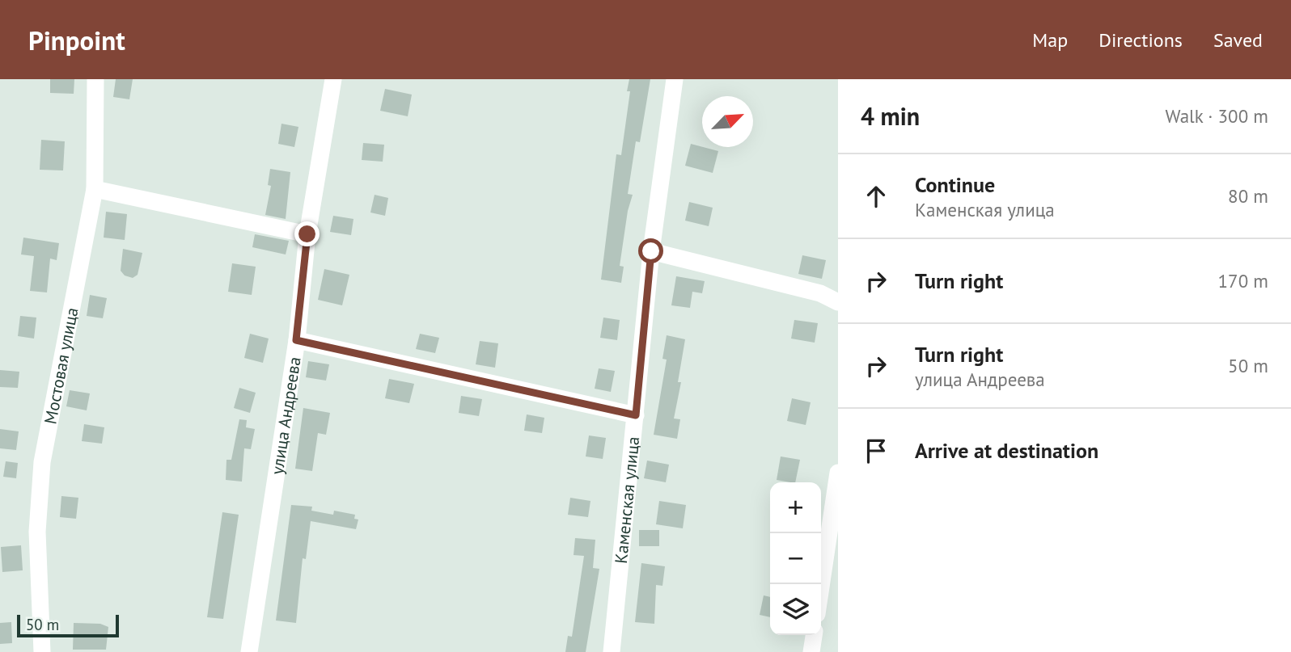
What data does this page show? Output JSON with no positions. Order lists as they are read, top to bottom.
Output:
{
  "streets": {
    "street": ["Мостовая улица", "улица Андреева", "Каменская улица"]
  },
  "scale_bar": "50 m",
  "north": "top right",
  "page": {
    "header": "Pinpoint",
    "nav": ["Map", "Directions", "Saved"],
    "heading": ["4 min", "Walk · 300 m"],
    "list": [
      ["Continue", "Каменская улица", "80 m"],
      ["Turn right", "170 m"],
      ["Turn right", "улица Андреева", "50 m"],
      "Arrive at destination"
    ],
    "map_buttons": ["+", "−"],
    "scale": "50 m"
  }
}
